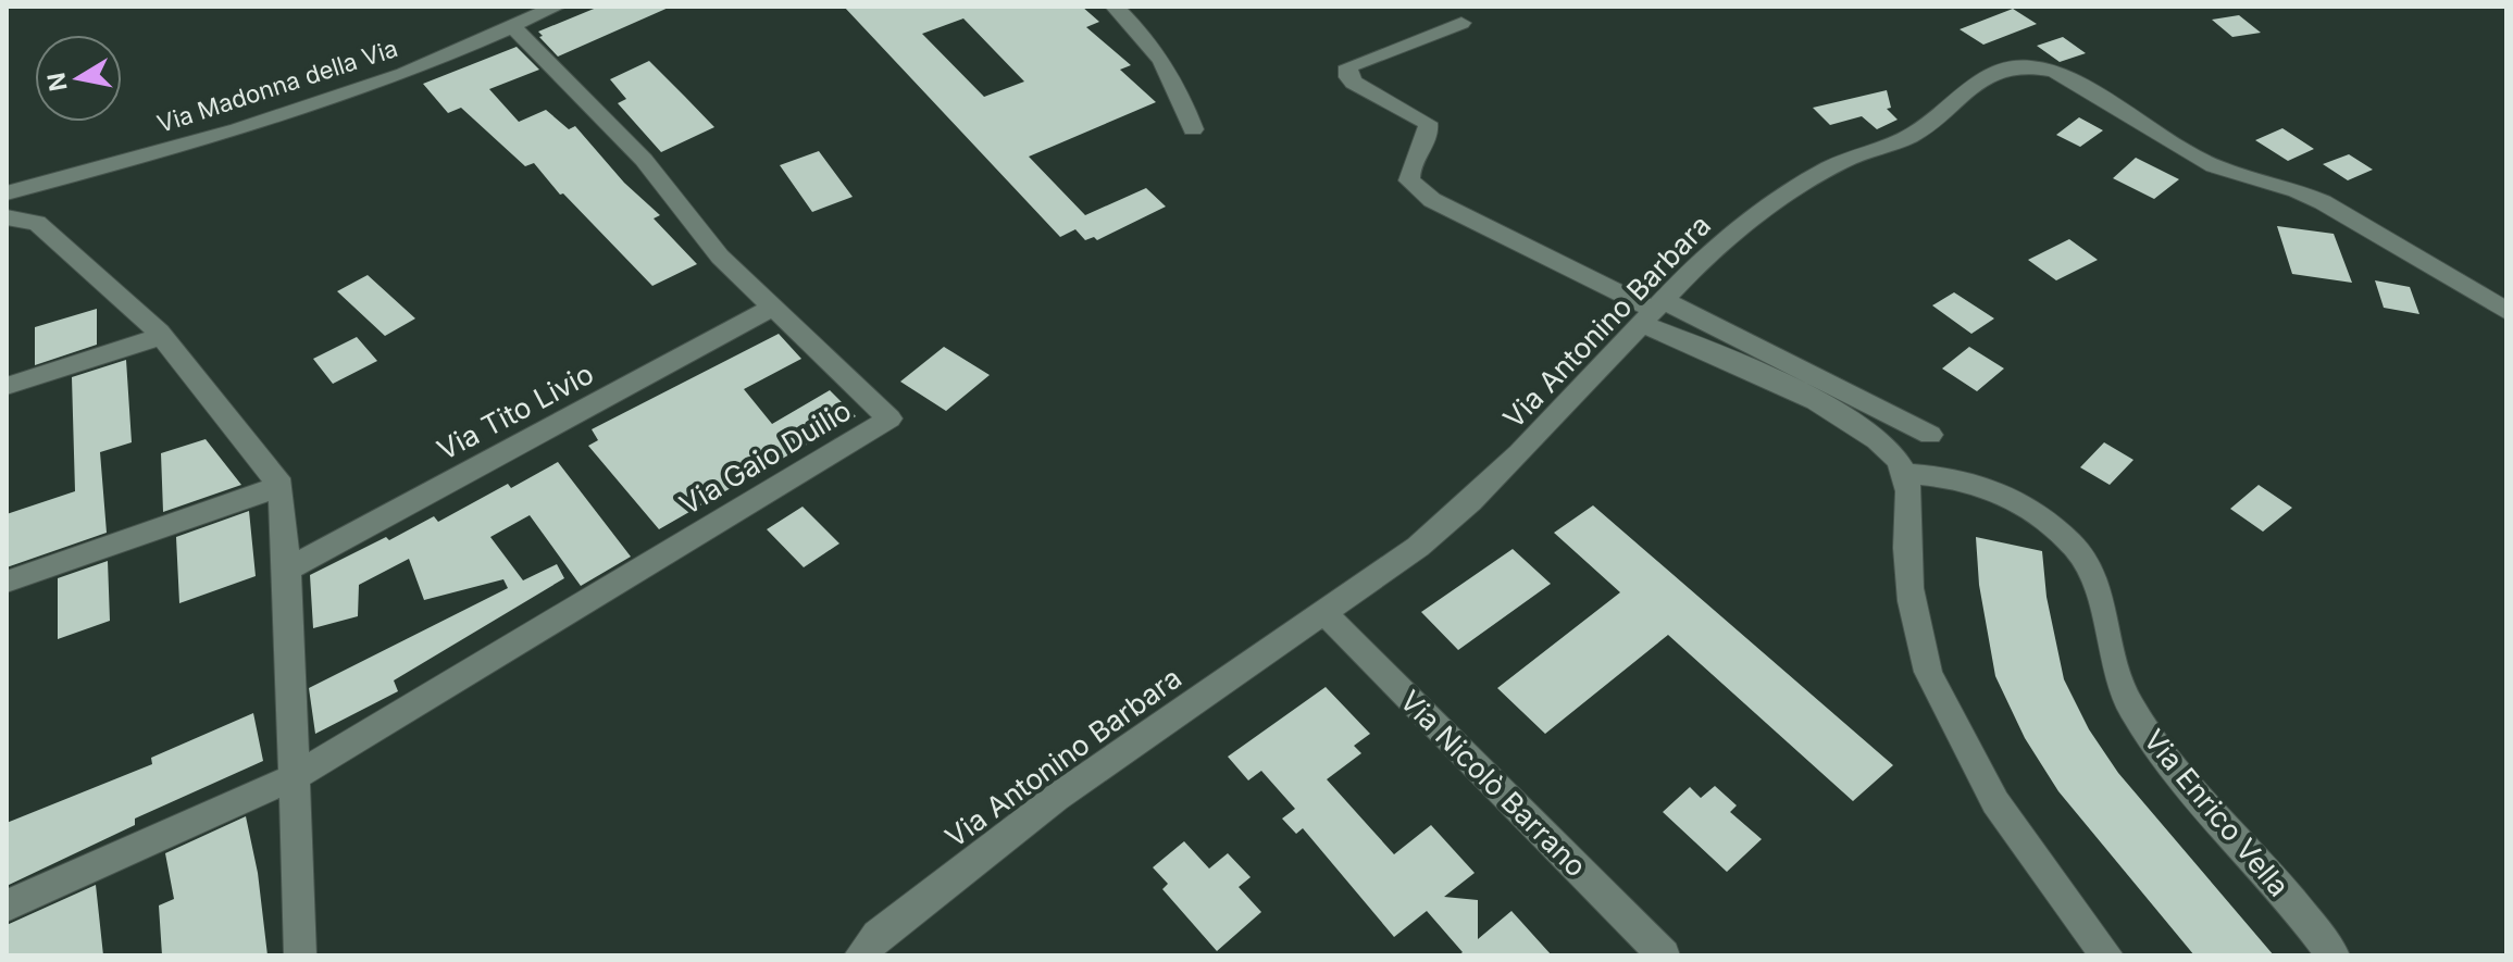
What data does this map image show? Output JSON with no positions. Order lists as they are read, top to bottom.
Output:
{
  "streets": {
    "street": [
      "Via Madonna della Via",
      "Via Antonino Barbara",
      "Via Tito Livio",
      "Via Gaio Duilio",
      "Via Nicolò Barrano",
      "Via Enrico Vella"
    ]
  },
  "crossings": [
    ["Via Madonna della Via", "Via Gaio Duilio"],
    ["Via Antonino Barbara", "Via Nicolò Barrano"],
    ["Via Tito Livio", "Via Gaio Duilio"]
  ],
  "north": "left"
}
